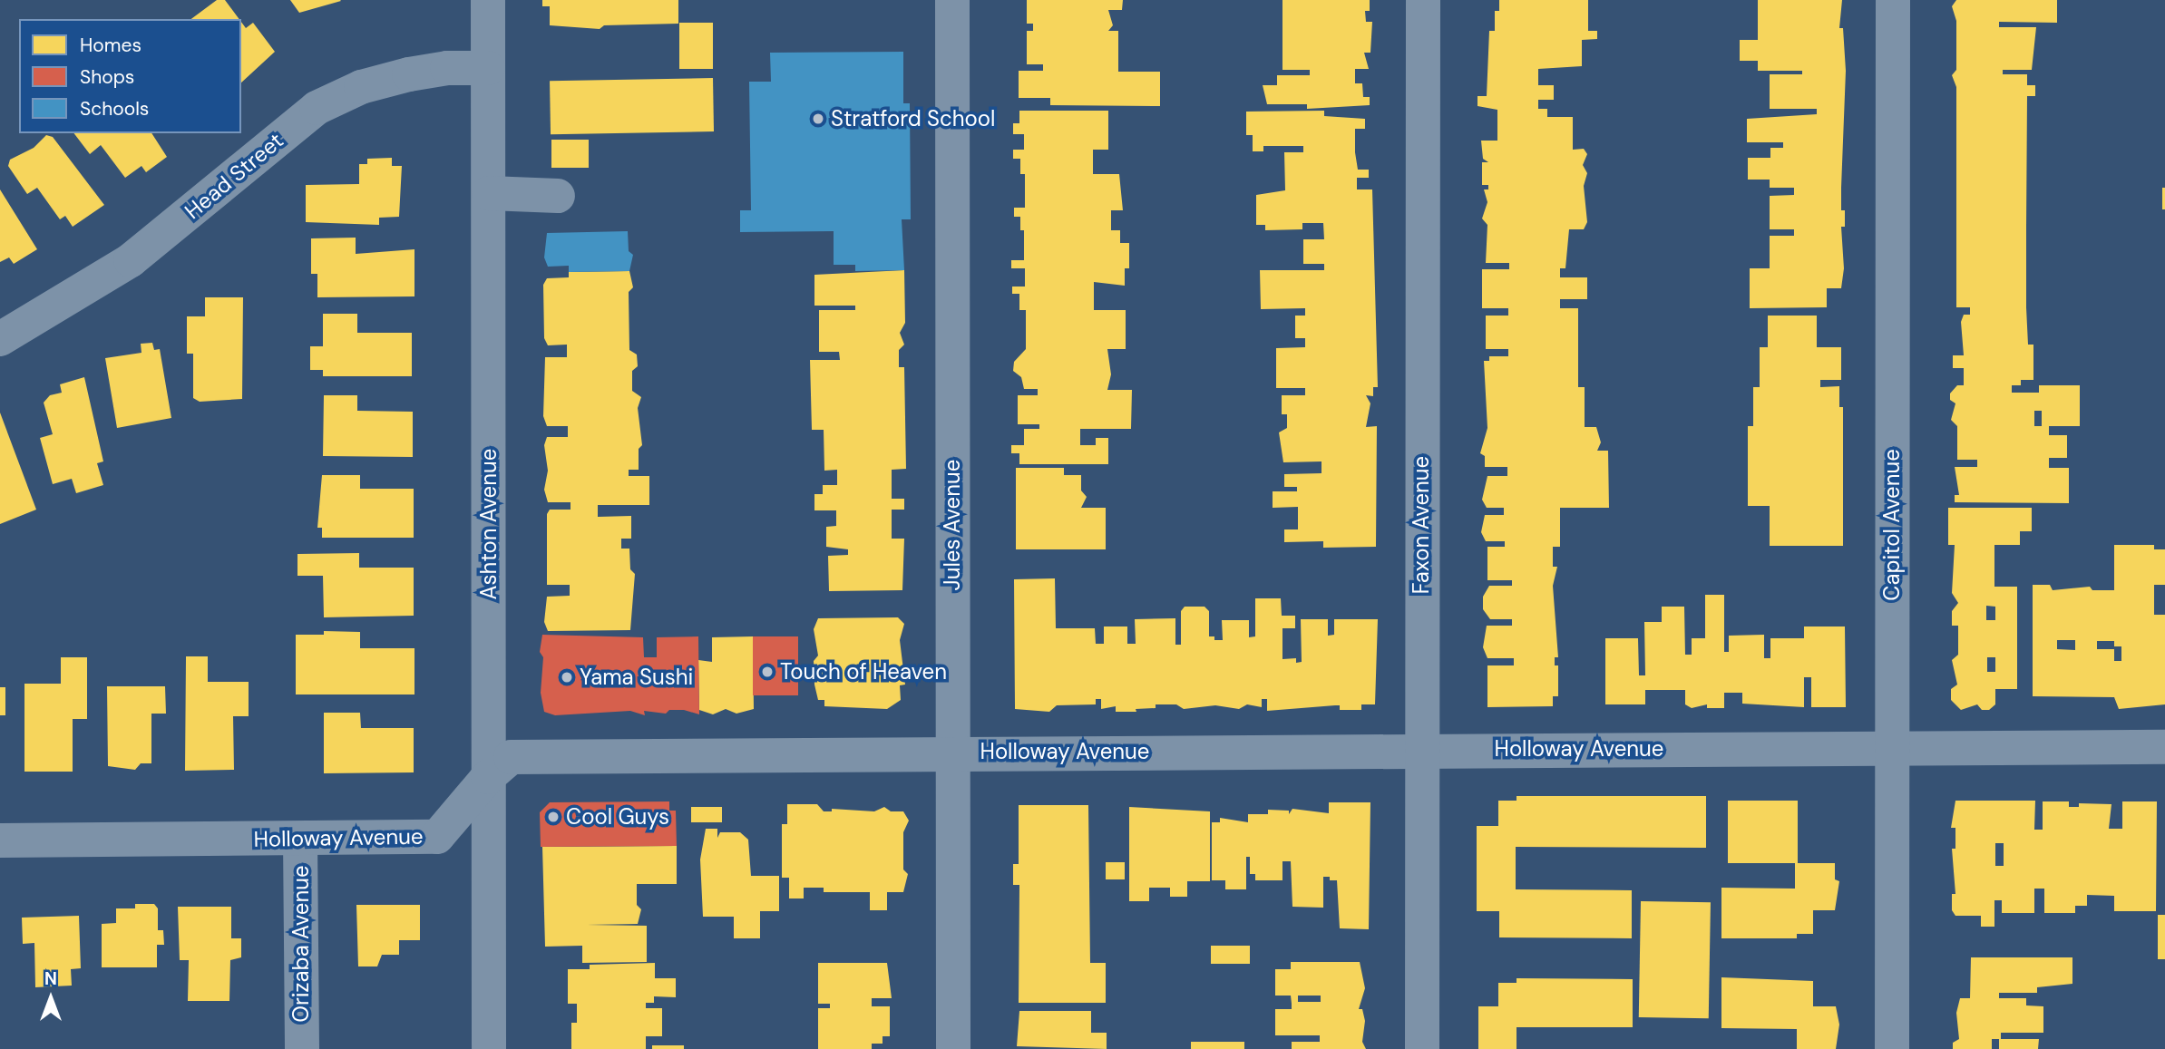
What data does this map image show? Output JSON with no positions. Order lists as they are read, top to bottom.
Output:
{
  "streets": {
    "street": [
      "Head Street",
      "Ashton Avenue",
      "Jules Avenue",
      "Faxon Avenue",
      "Capitol Avenue",
      "Holloway Avenue",
      "Orizaba Avenue"
    ]
  },
  "crossings": [
    ["Head Street", "Ashton Avenue"],
    ["Ashton Avenue", "Holloway Avenue"],
    ["Jules Avenue", "Holloway Avenue"],
    ["Faxon Avenue", "Holloway Avenue"],
    ["Capitol Avenue", "Holloway Avenue"],
    ["Holloway Avenue", "Orizaba Avenue"]
  ],
  "places": [
    "Stratford School",
    "Touch of Heaven",
    "Yama Sushi",
    "Cool Guys"
  ],
  "legend": ["Homes", "Shops", "Schools"],
  "north": "top"
}
